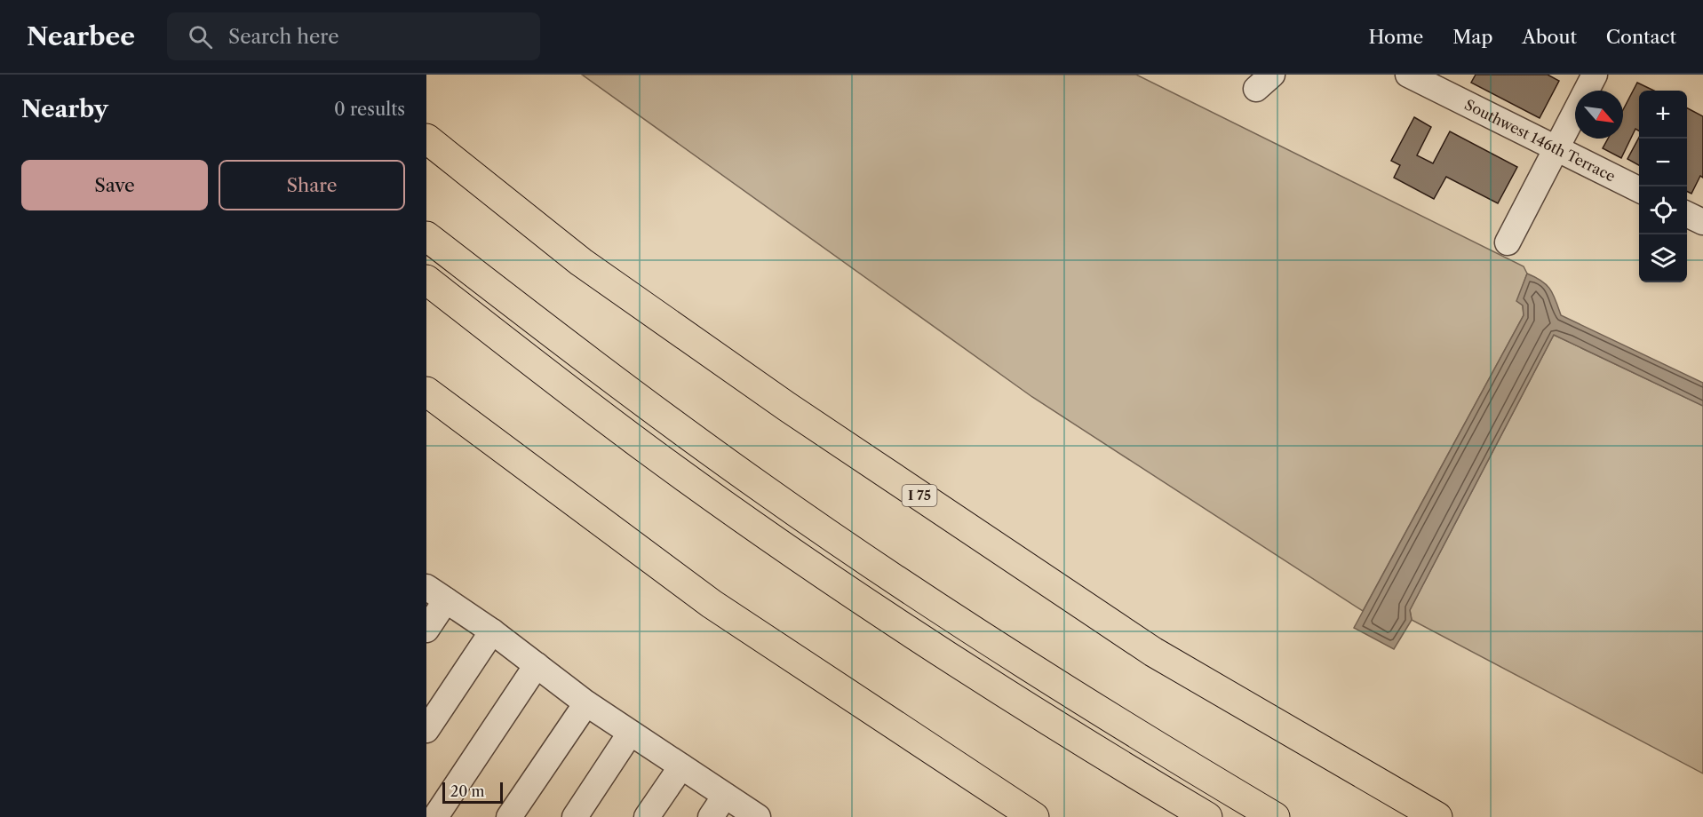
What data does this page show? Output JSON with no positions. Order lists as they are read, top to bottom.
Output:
{
  "streets": {
    "highway": ["I 75"],
    "street": ["Southwest 146th Terrace"]
  },
  "scale_bar": "20 m",
  "north": "bottom right",
  "page": {
    "header": "Nearbee",
    "search": "Search here",
    "nav": [
      "Home",
      "Map",
      "About",
      "Contact"
    ],
    "heading": ["Nearby", "0 results"],
    "map_buttons": ["+", "−"],
    "buttons": ["Save", "Share"],
    "scale": "20 m"
  }
}
